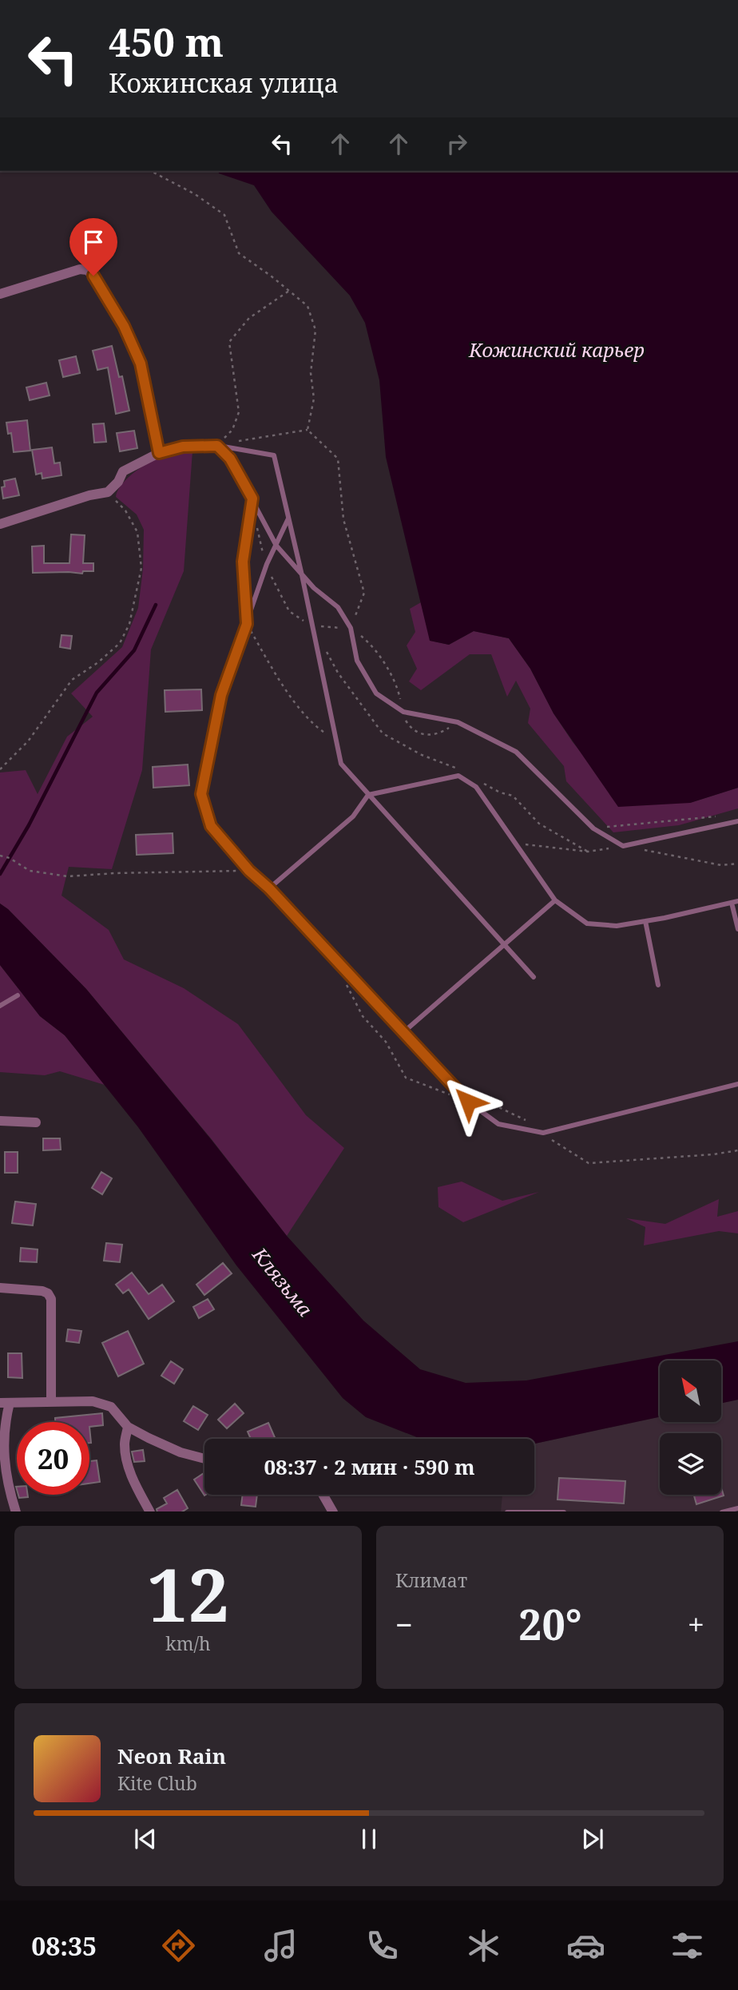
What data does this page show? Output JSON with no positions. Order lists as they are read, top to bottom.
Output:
{
  "water": ["Кожинский карьер", "Клязьма"],
  "north": "top left",
  "page": {
    "turn": ["450 m", "Кожинская улица"],
    "limit": "20",
    "trip": "08:37 · 2 мин · 590 m",
    "tile": [
      ["12", "km/h"],
      "Климат"
    ],
    "heat": ["−", "20°", "+"],
    "song": ["Neon Rain", "Kite Club"],
    "tabs": "08:35"
  }
}
